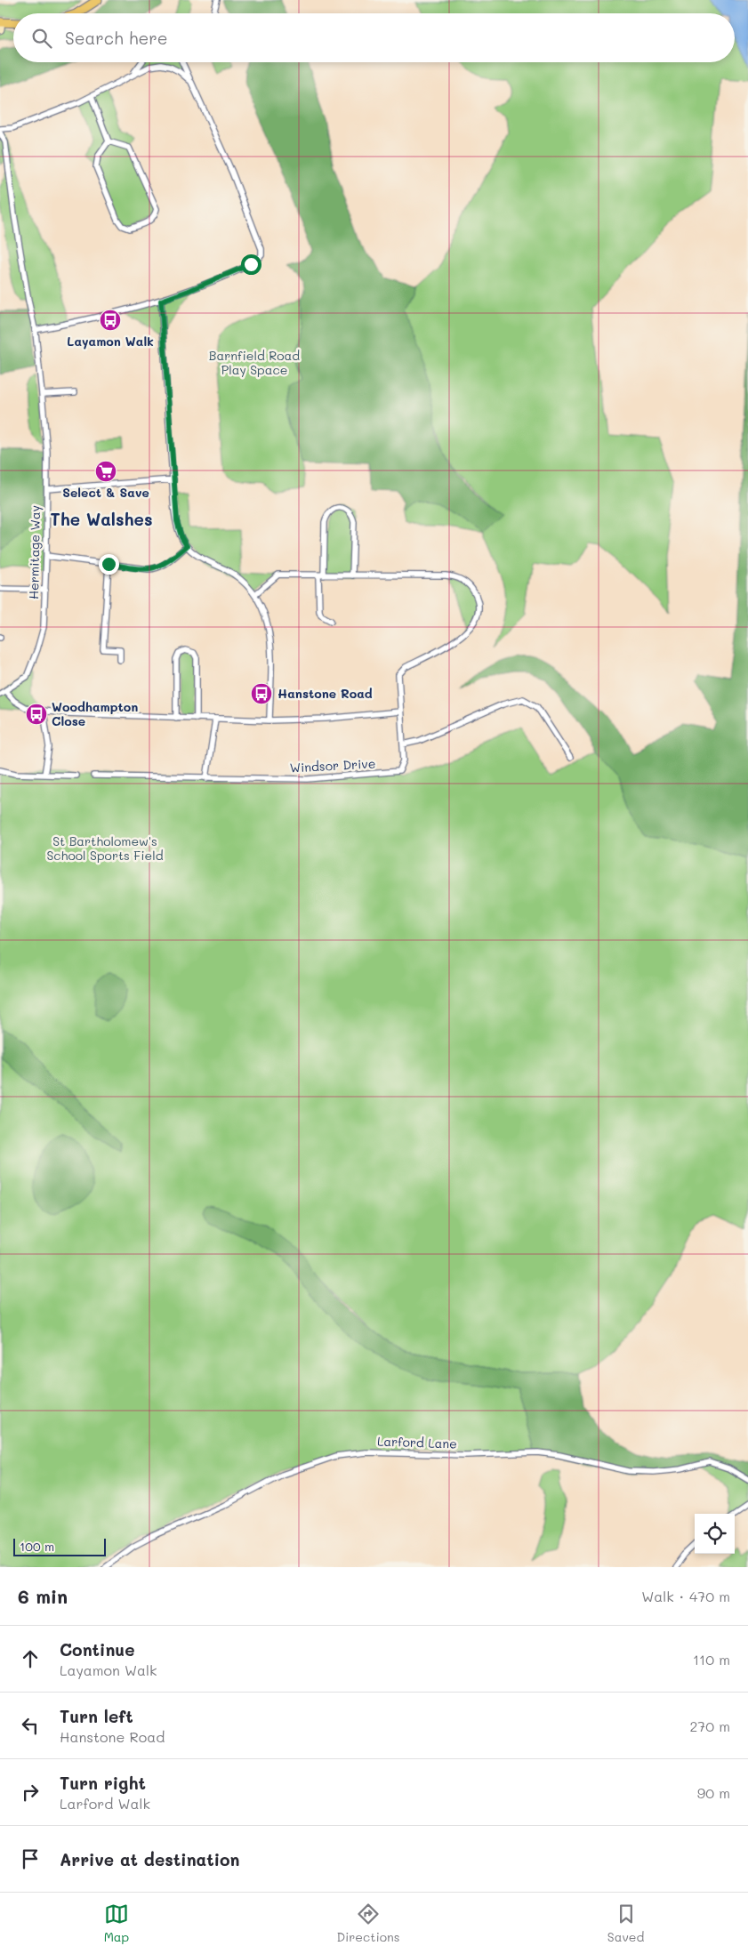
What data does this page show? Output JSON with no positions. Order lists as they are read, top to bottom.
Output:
{
  "streets": {
    "street": ["Hermitage Way", "Windsor Drive", "Larford Lane"]
  },
  "districts": ["The Walshes"],
  "parks": ["Barnfield Road Play Space", "St Bartholomew's School Sports Field"],
  "places": {
    "bus stop": ["Layamon Walk", "Hanstone Road", "Woodhampton Close"],
    "supermarket": ["Select & Save"]
  },
  "scale_bar": "100 m",
  "page": {
    "search": "Search here",
    "scale": "100 m",
    "heading": ["6 min", "Walk · 470 m"],
    "list": [
      ["Continue", "Layamon Walk", "110 m"],
      ["Turn left", "Hanstone Road", "270 m"],
      ["Turn right", "Larford Walk", "90 m"],
      "Arrive at destination"
    ],
    "nav": ["Map", "Directions", "Saved"]
  }
}
